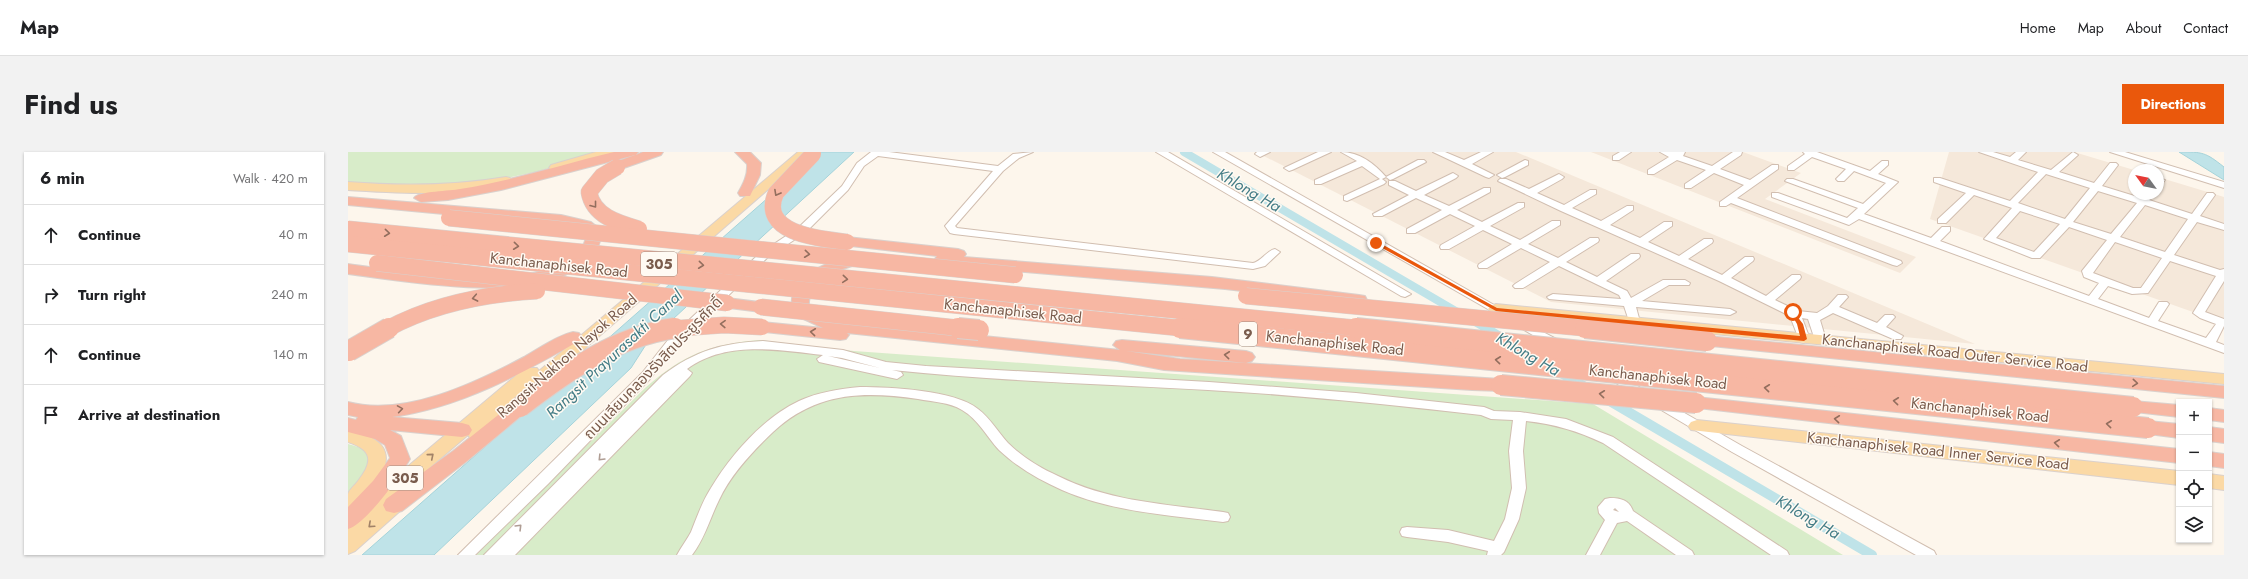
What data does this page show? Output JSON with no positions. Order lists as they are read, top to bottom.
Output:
{
  "streets": {
    "highway": ["Kanchanaphisek Road", "9"],
    "main road": [
      "305",
      "Kanchanaphisek Road Outer Service Road",
      "Rangsit-Nakhon Nayok Road",
      "Kanchanaphisek Road Inner Service Road"
    ],
    "street": ["ถนนเลียบคลองรังสิตประยูรศักดิ์"]
  },
  "water": ["Khlong Ha", "Rangsit Prayurasakti Canal"],
  "north": "top left",
  "page": {
    "header": "Map",
    "nav": [
      "Home",
      "Map",
      "About",
      "Contact"
    ],
    "title": "Find us",
    "buttons": "Directions",
    "heading": ["6 min", "Walk · 420 m"],
    "list": [
      ["Continue", "40 m"],
      ["Turn right", "240 m"],
      ["Continue", "140 m"],
      "Arrive at destination"
    ],
    "map_buttons": ["+", "−"]
  }
}
